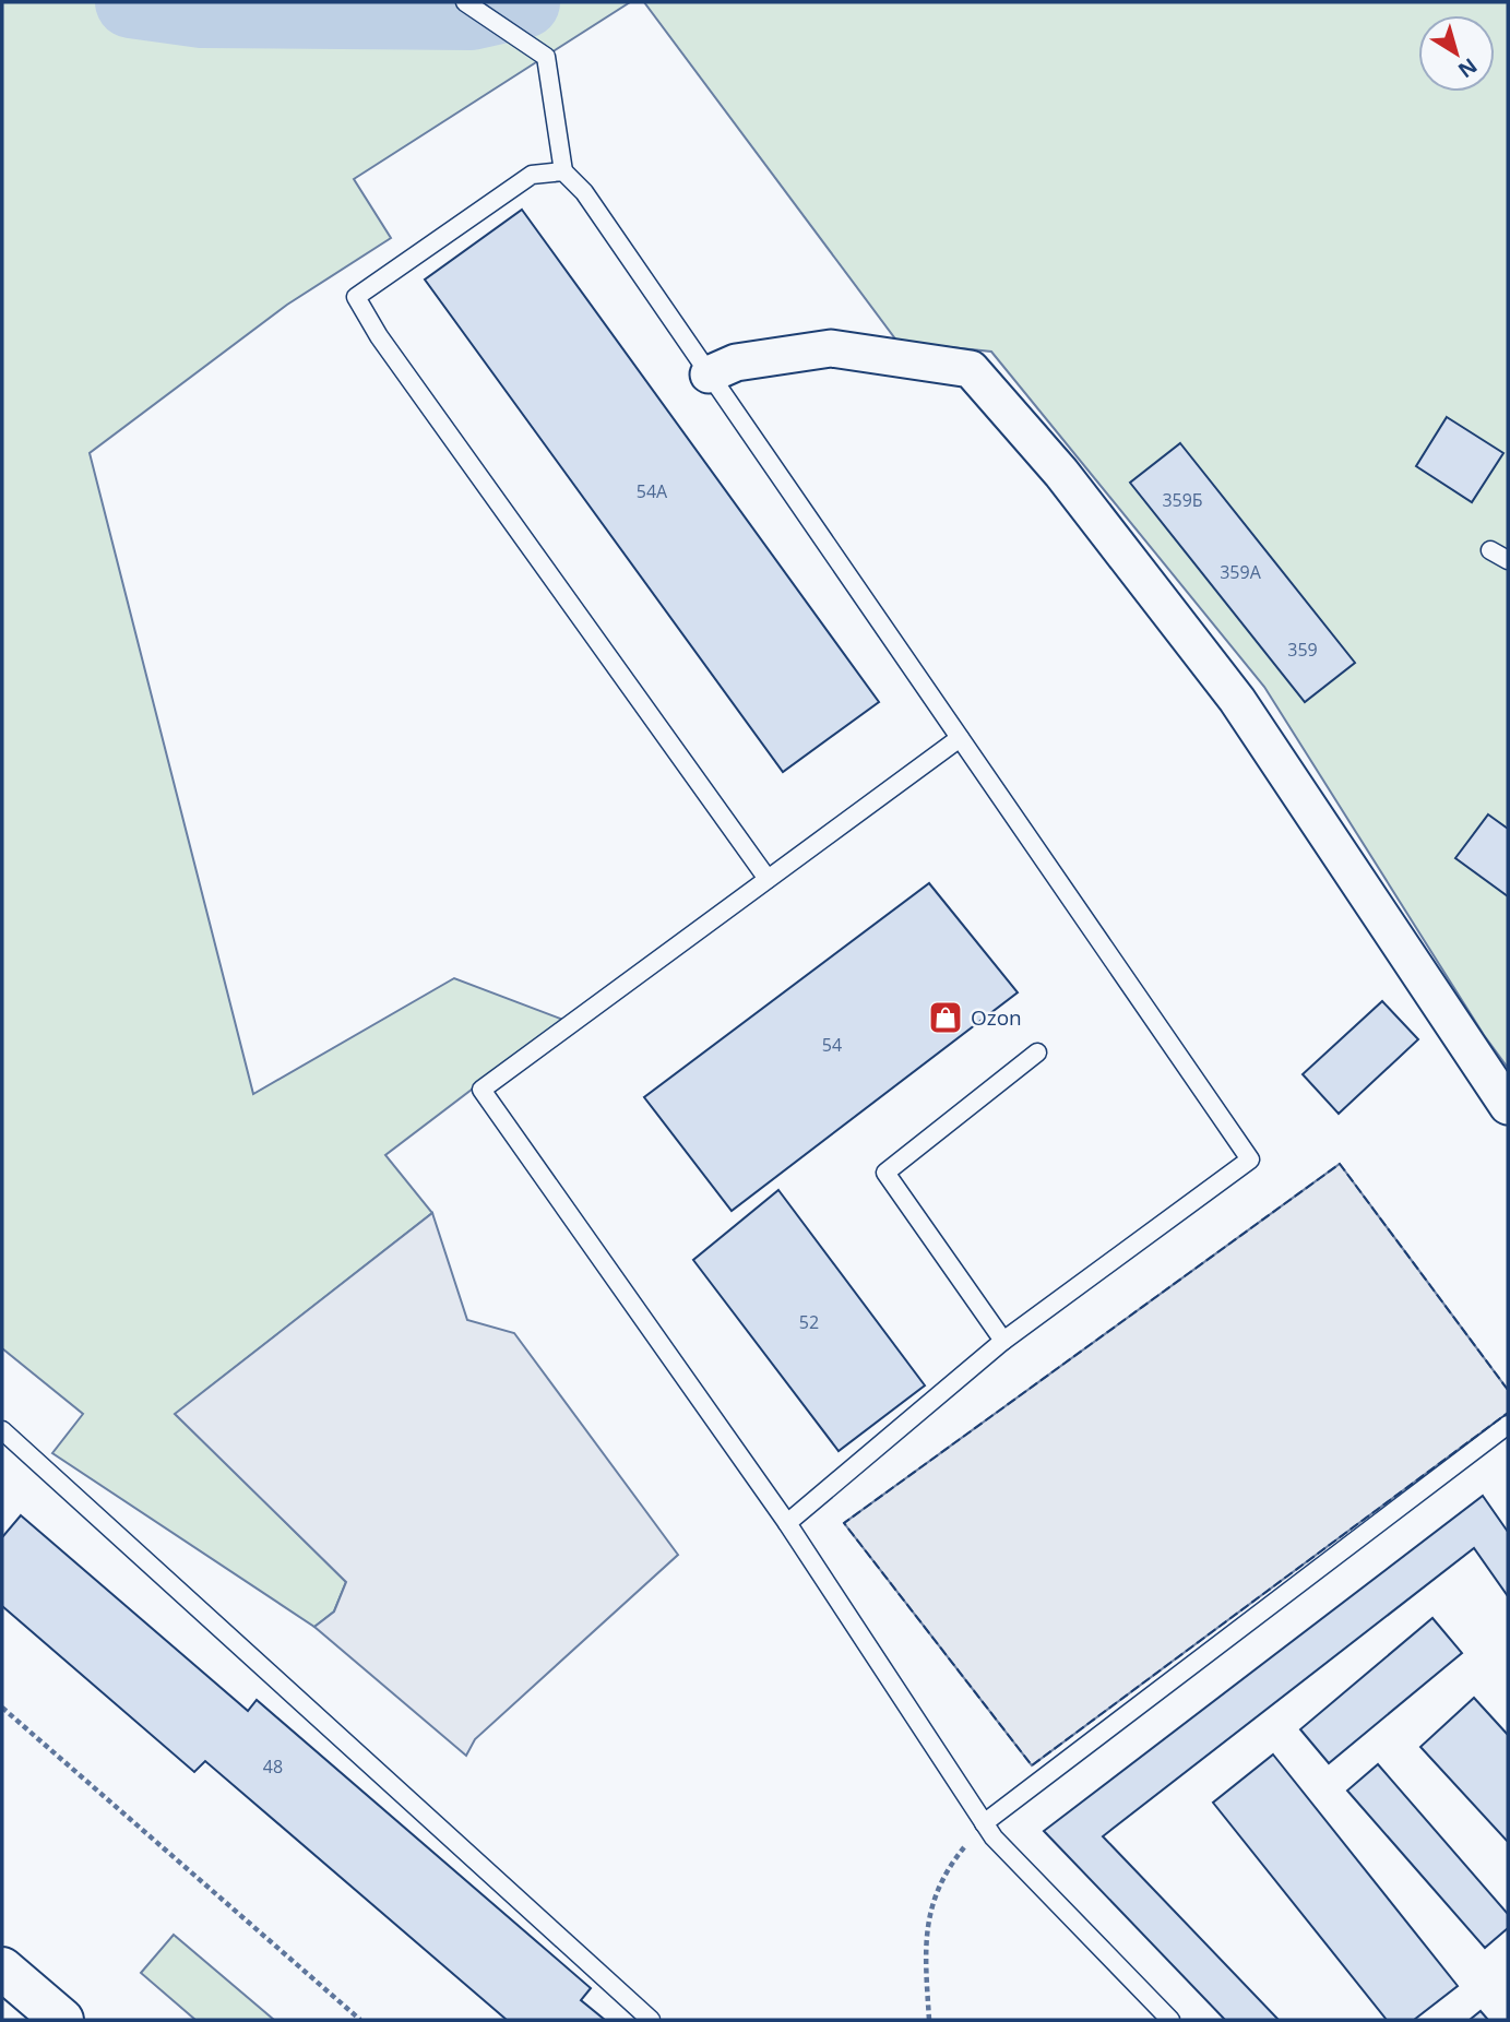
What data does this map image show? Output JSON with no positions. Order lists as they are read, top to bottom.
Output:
{
  "places": {
    "shop": ["Ozon"]
  },
  "house_numbers": [
    "54А",
    "359Б",
    "359А",
    "359",
    "54",
    "52",
    "48"
  ],
  "north": "bottom right"
}
